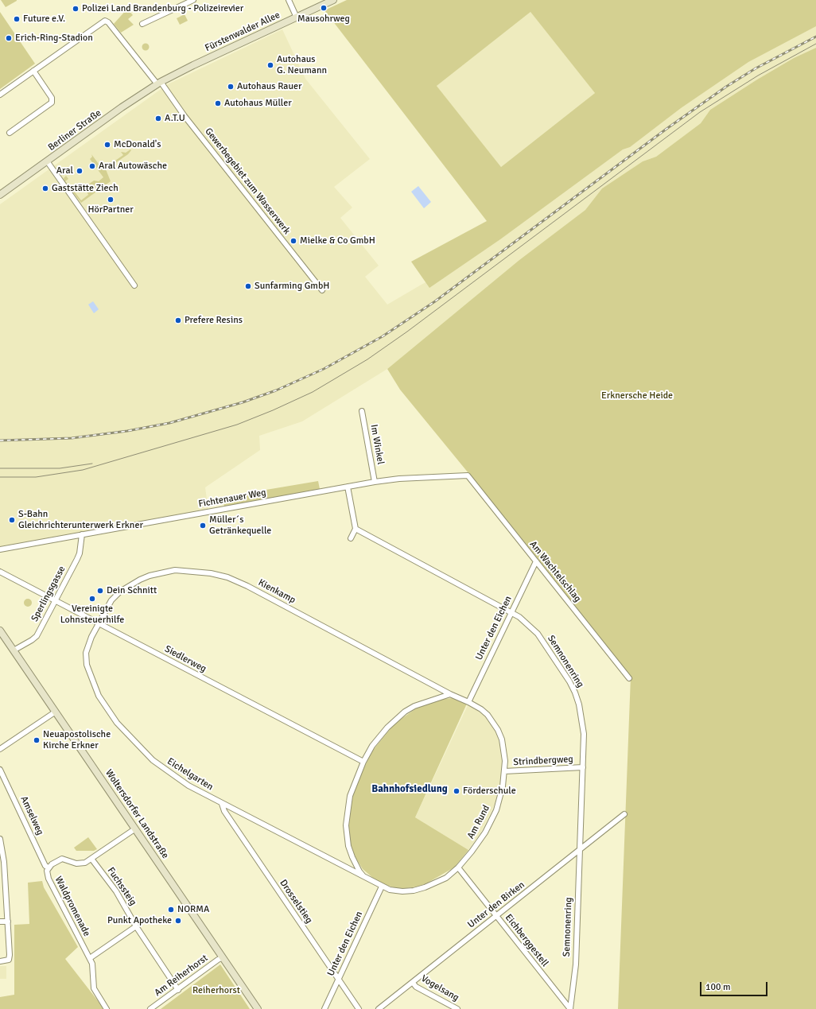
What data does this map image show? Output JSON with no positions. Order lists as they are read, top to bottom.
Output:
{
  "streets": {
    "main road": ["Fürstenwalder Allee", "Berliner Straße", "Woltersdorfer Landstraße"],
    "street": [
      "Gewerbegebiet zum Wasserwerk",
      "Im Winkel",
      "Fichtenauer Weg",
      "Am Wachtelschlag",
      "Kienkamp",
      "Sperlingsgasse",
      "Unter den Eichen",
      "Siedlerweg",
      "Semnonenring",
      "Strindbergweg",
      "Eichelgarten",
      "Amselweg",
      "Am Rund",
      "Fuchssteig",
      "Drosselstieg",
      "Unter den Birken",
      "Waldpromenade",
      "Eichberggestell",
      "Am Reiherhorst",
      "Vogelsang"
    ]
  },
  "crossings": [
    ["Fürstenwalder Allee", "Berliner Straße"],
    ["Fürstenwalder Allee", "Gewerbegebiet zum Wasserwerk"],
    ["Berliner Straße", "Gewerbegebiet zum Wasserwerk"],
    ["Im Winkel", "Fichtenauer Weg"],
    ["Fichtenauer Weg", "Am Wachtelschlag"],
    ["Fichtenauer Weg", "Sperlingsgasse"],
    ["Am Wachtelschlag", "Unter den Eichen"],
    ["Kienkamp", "Siedlerweg"],
    ["Kienkamp", "Eichelgarten"],
    ["Kienkamp", "Am Rund"],
    ["Sperlingsgasse", "Siedlerweg"],
    ["Sperlingsgasse", "Woltersdorfer Landstraße"],
    ["Unter den Eichen", "Semnonenring"],
    ["Unter den Eichen", "Am Rund"],
    ["Unter den Eichen", "Drosselstieg"],
    ["Siedlerweg", "Eichelgarten"],
    ["Semnonenring", "Strindbergweg"],
    ["Semnonenring", "Unter den Birken"],
    ["Semnonenring", "Eichberggestell"],
    ["Strindbergweg", "Am Rund"],
    ["Eichelgarten", "Am Rund"],
    ["Eichelgarten", "Drosselstieg"],
    ["Woltersdorfer Landstraße", "Waldpromenade"],
    ["Woltersdorfer Landstraße", "Am Reiherhorst"],
    ["Amselweg", "Waldpromenade"],
    ["Am Rund", "Eichberggestell"],
    ["Fuchssteig", "Waldpromenade"],
    ["Fuchssteig", "Am Reiherhorst"],
    ["Unter den Birken", "Eichberggestell"],
    ["Unter den Birken", "Vogelsang"]
  ],
  "districts": ["Bahnhofsiedlung"],
  "parks": ["Erknersche Heide", "Reiherhorst"],
  "places": [
    "Mausohrweg",
    "Polizei Land Brandenburg - Polizeirevier",
    "Future e.V.",
    "Erich-Ring-Stadion",
    "Autohaus G. Neumann",
    "Autohaus Rauer",
    "Autohaus Müller",
    "A.T.U",
    "McDonald's",
    "Aral Autowäsche",
    "Aral",
    "Gaststätte Ziech",
    "HörPartner",
    "Mielke & Co GmbH",
    "Sunfarming GmbH",
    "Prefere Resins",
    "S-Bahn Gleichrichterunterwerk Erkner",
    "Müller´s Getränkequelle",
    "Dein Schnitt",
    "Vereinigte Lohnsteuerhilfe",
    "Neuapostolische Kirche Erkner",
    "Förderschule",
    "NORMA",
    "Punkt Apotheke"
  ],
  "scale_bar": "100 m"
}
